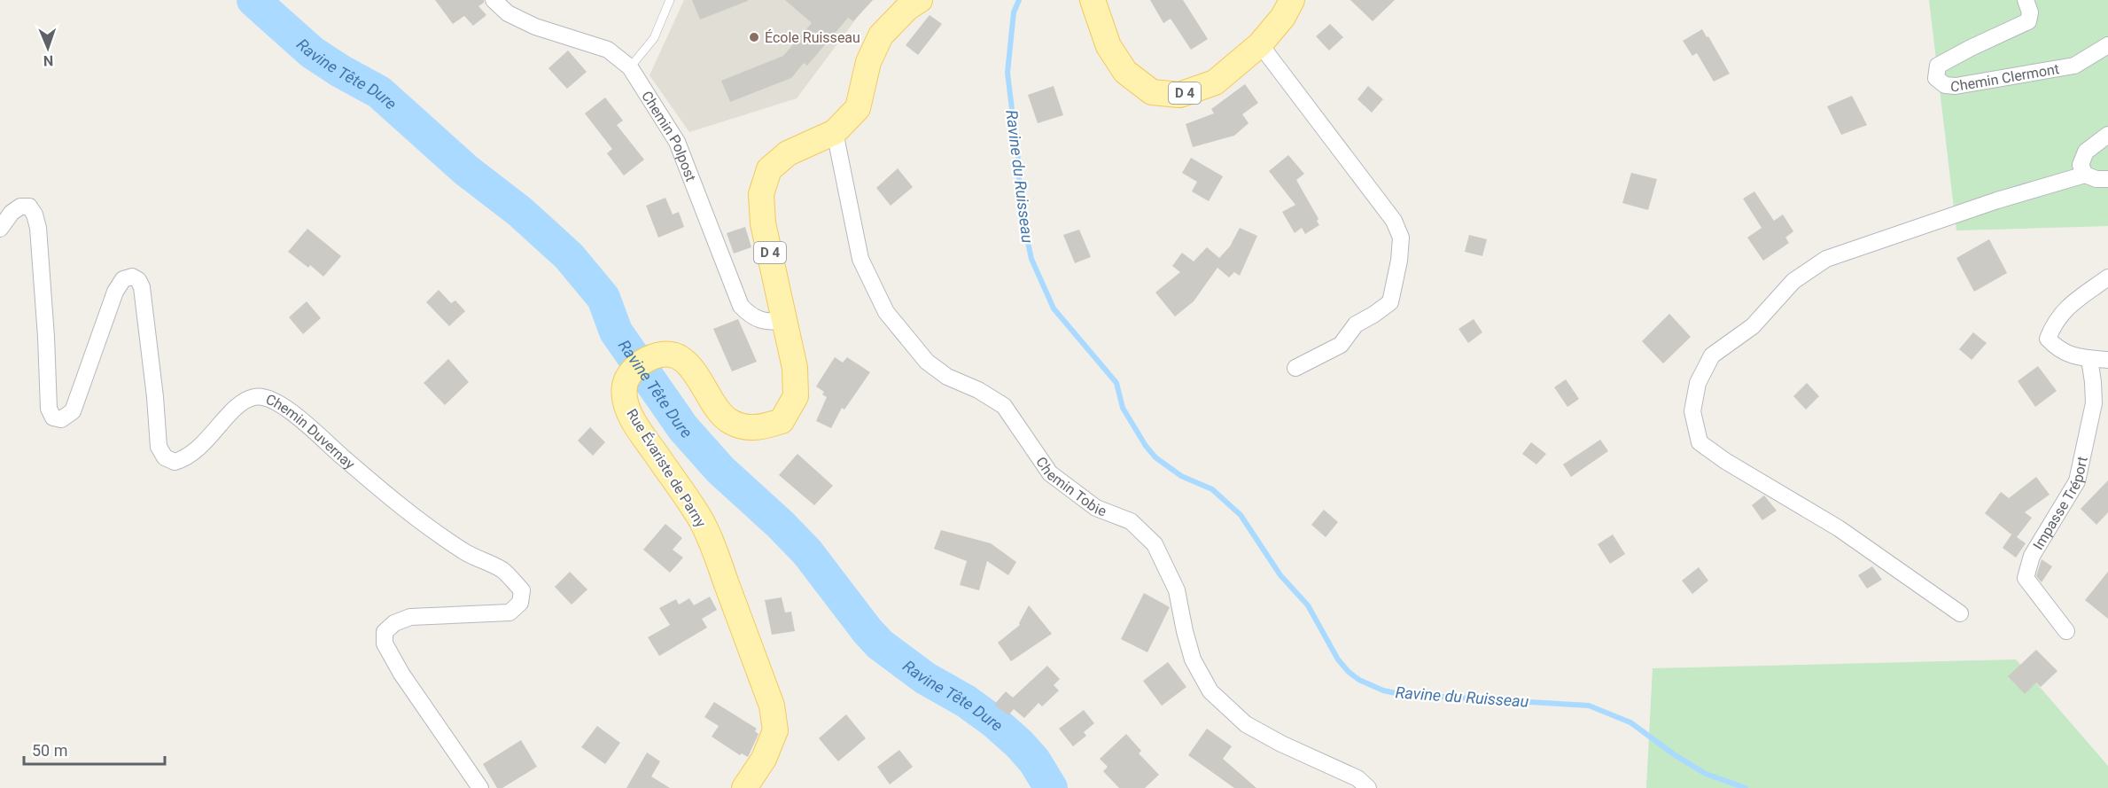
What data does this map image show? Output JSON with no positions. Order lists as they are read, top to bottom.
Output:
{
  "streets": {
    "main road": ["D 4", "Rue Évariste de Parny"],
    "street": [
      "Chemin Clermont",
      "Chemin Polpost",
      "Chemin Duvernay",
      "Chemin Tobie",
      "Impasse Tréport"
    ]
  },
  "crossings": [
    ["Chemin Polpost", "Rue Évariste de Parny"],
    ["Rue Évariste de Parny", "Chemin Tobie"]
  ],
  "water": ["Ravine Tête Dure", "Ravine du Ruisseau"],
  "places": ["École Ruisseau"],
  "scale_bar": "50 m",
  "north": "bottom"
}
